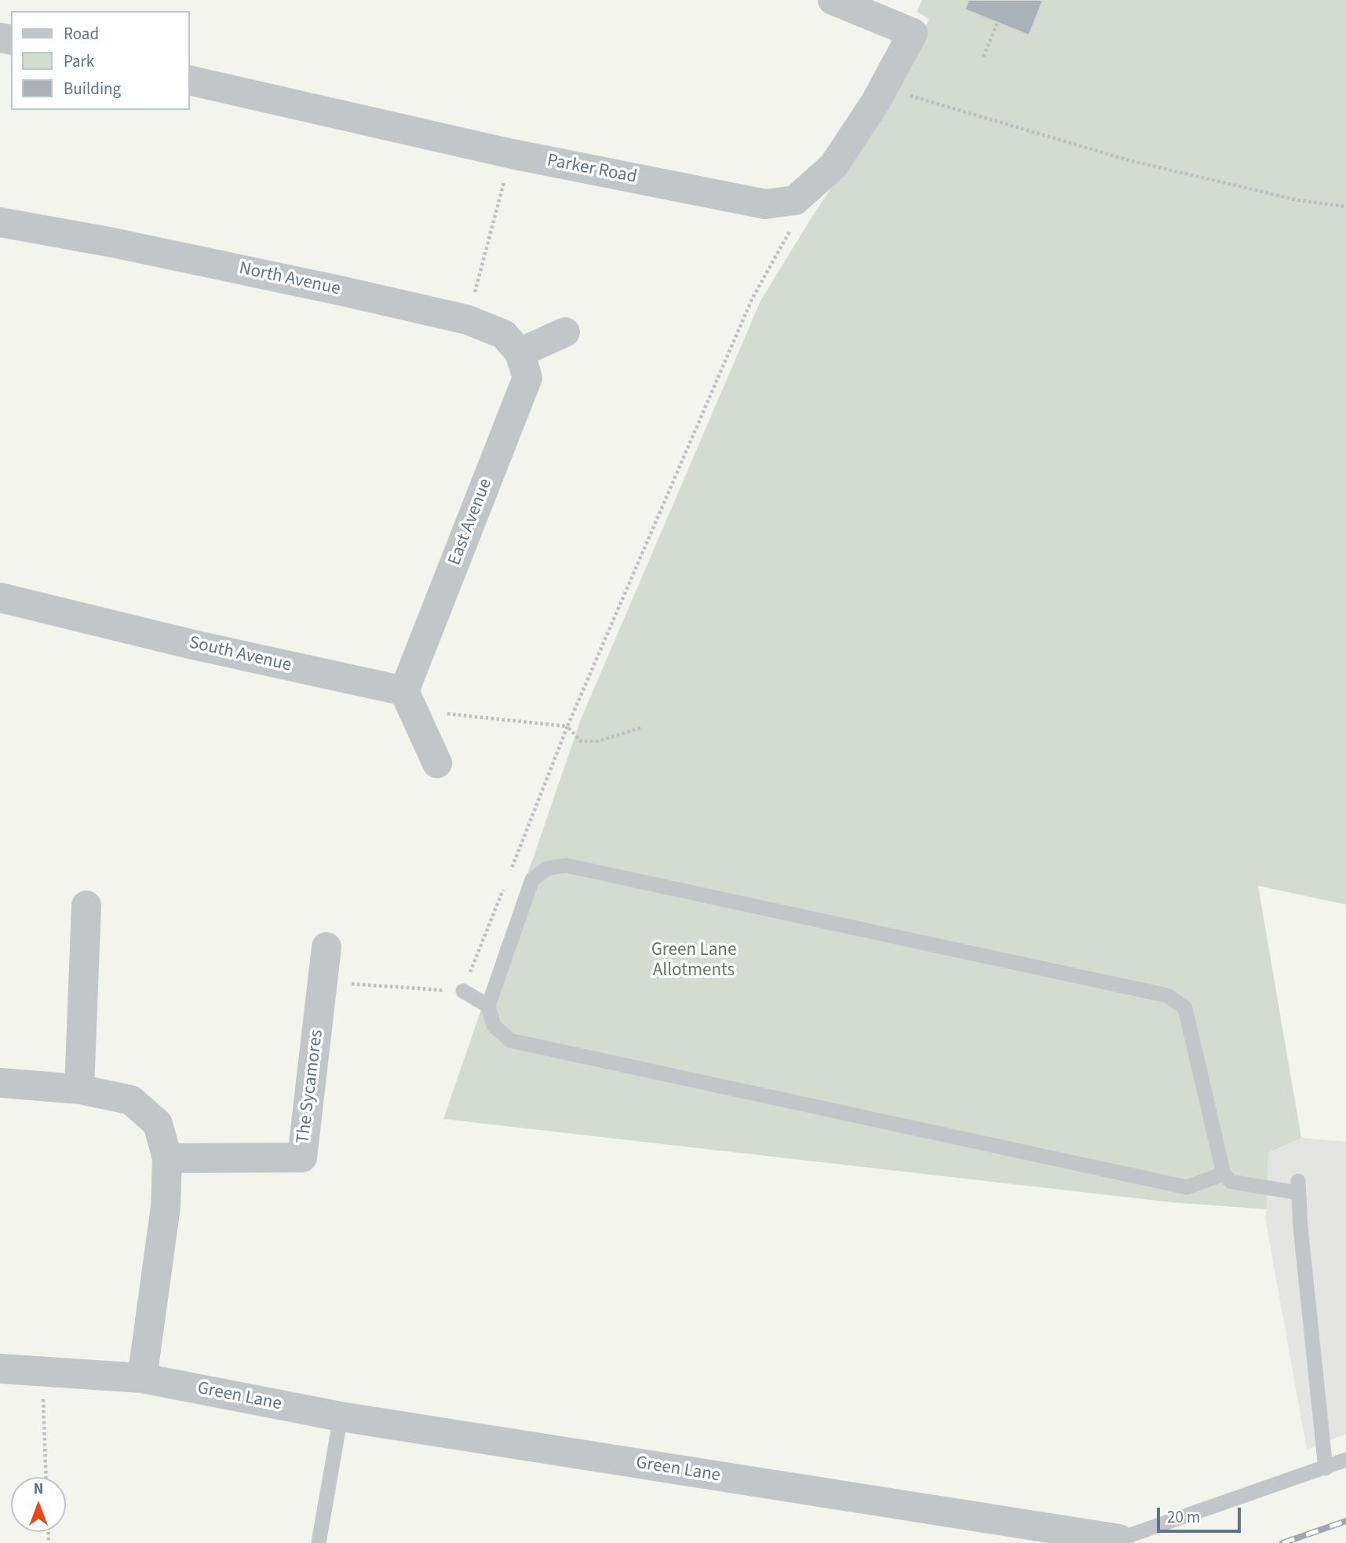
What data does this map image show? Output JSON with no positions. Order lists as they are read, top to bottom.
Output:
{
  "streets": {
    "street": [
      "Parker Road",
      "North Avenue",
      "East Avenue",
      "South Avenue",
      "The Sycamores",
      "Green Lane"
    ]
  },
  "crossings": [
    ["North Avenue", "East Avenue"],
    ["East Avenue", "South Avenue"]
  ],
  "parks": ["Green Lane Allotments"],
  "legend": ["Road", "Park", "Building"],
  "scale_bar": "20 m",
  "north": "top"
}
